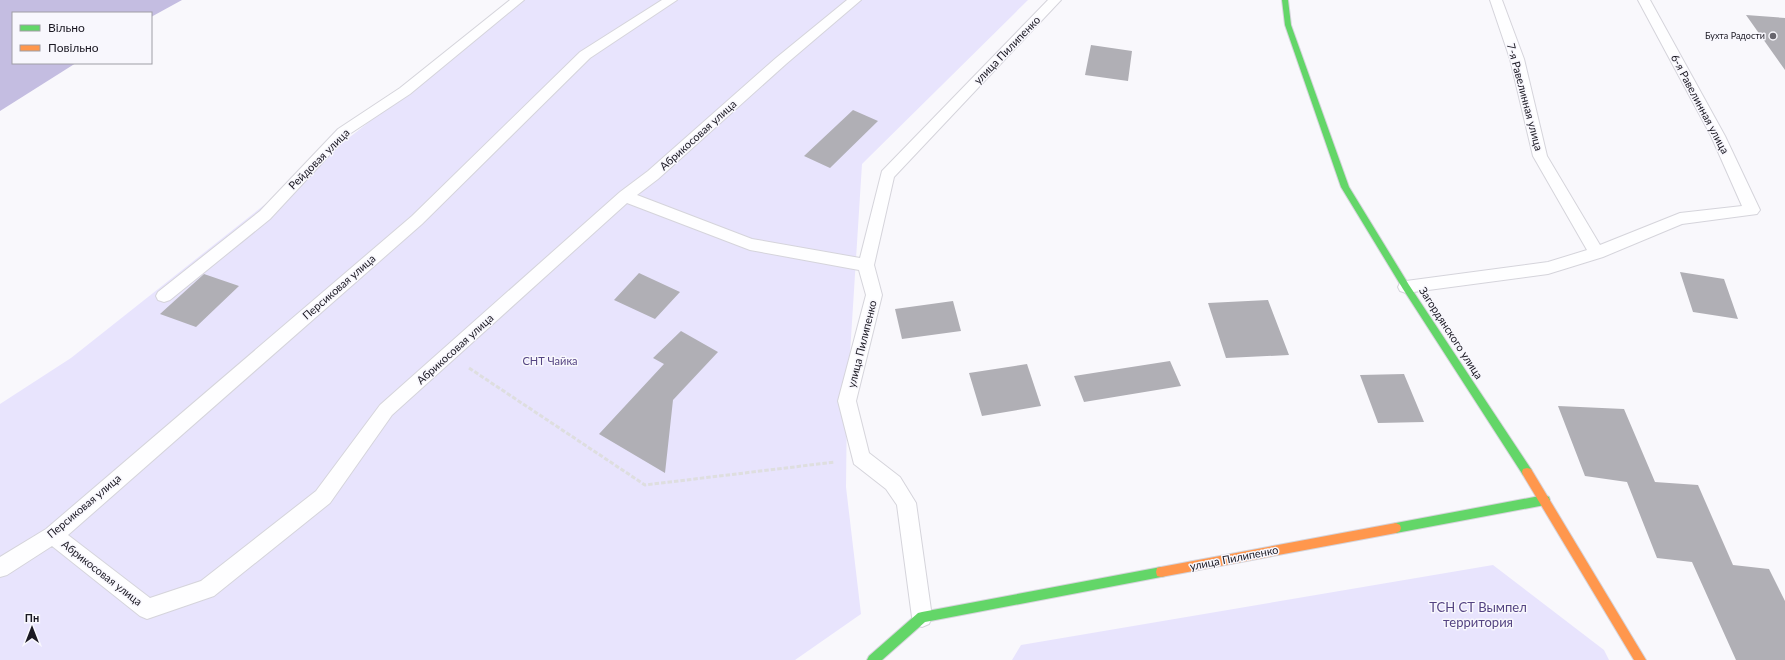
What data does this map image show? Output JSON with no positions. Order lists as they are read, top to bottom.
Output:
{
  "streets": {
    "street": ["улица Пилипенко", "Загордянского улица"],
    "lane": [
      "7-я Равелинная улица",
      "6-я Равелинная улица",
      "Абрикосовая улица",
      "Рейдовая улица",
      "Персиковая улица"
    ]
  },
  "crossings": [
    ["улица Пилипенко", "Загордянского улица"],
    ["7-я Равелинная улица", "6-я Равелинная улица"],
    ["Абрикосовая улица", "Персиковая улица"]
  ],
  "parks": ["СНТ Чайка", "ТСН СТ Вымпел территория"],
  "places": ["Бухта Радости"],
  "legend": ["Вільно", "Повільно"],
  "north": "top"
}
